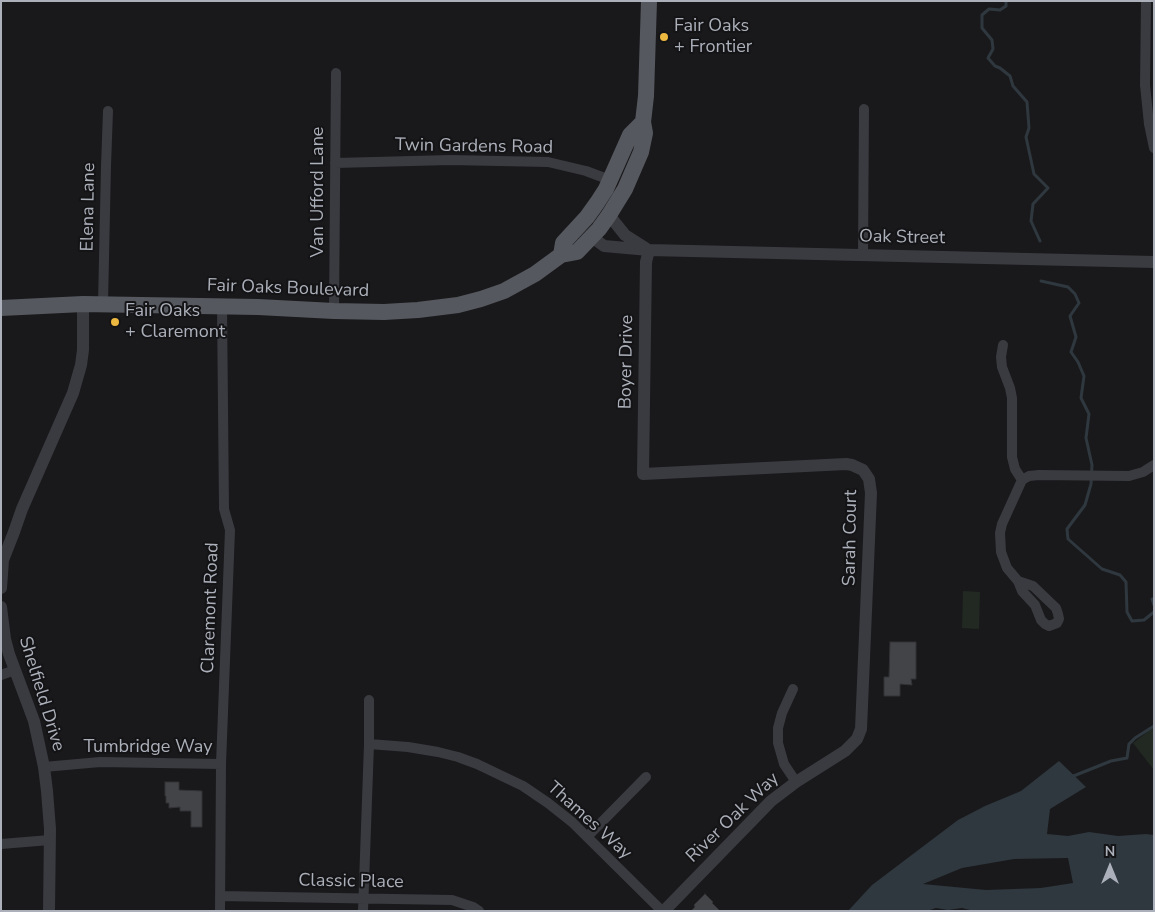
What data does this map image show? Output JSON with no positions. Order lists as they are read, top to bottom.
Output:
{
  "streets": {
    "main road": ["Fair Oaks Boulevard"],
    "street": [
      "Twin Gardens Road",
      "Van Ufford Lane",
      "Elena Lane",
      "Oak Street",
      "Boyer Drive",
      "Sarah Court",
      "Claremont Road",
      "Shelfield Drive",
      "Tumbridge Way",
      "River Oak Way",
      "Thames Way",
      "Classic Place"
    ]
  },
  "crossings": [
    ["Twin Gardens Road", "Van Ufford Lane"],
    ["Twin Gardens Road", "Fair Oaks Boulevard"],
    ["Van Ufford Lane", "Fair Oaks Boulevard"],
    ["Elena Lane", "Fair Oaks Boulevard"],
    ["Oak Street", "Boyer Drive"],
    ["Fair Oaks Boulevard", "Claremont Road"],
    ["Boyer Drive", "Sarah Court"],
    ["Sarah Court", "River Oak Way"],
    ["Claremont Road", "Tumbridge Way"],
    ["Claremont Road", "Classic Place"],
    ["Shelfield Drive", "Tumbridge Way"],
    ["River Oak Way", "Thames Way"]
  ],
  "places": ["Fair Oaks + Frontier", "Fair Oaks + Claremont"],
  "north": "top"
}
